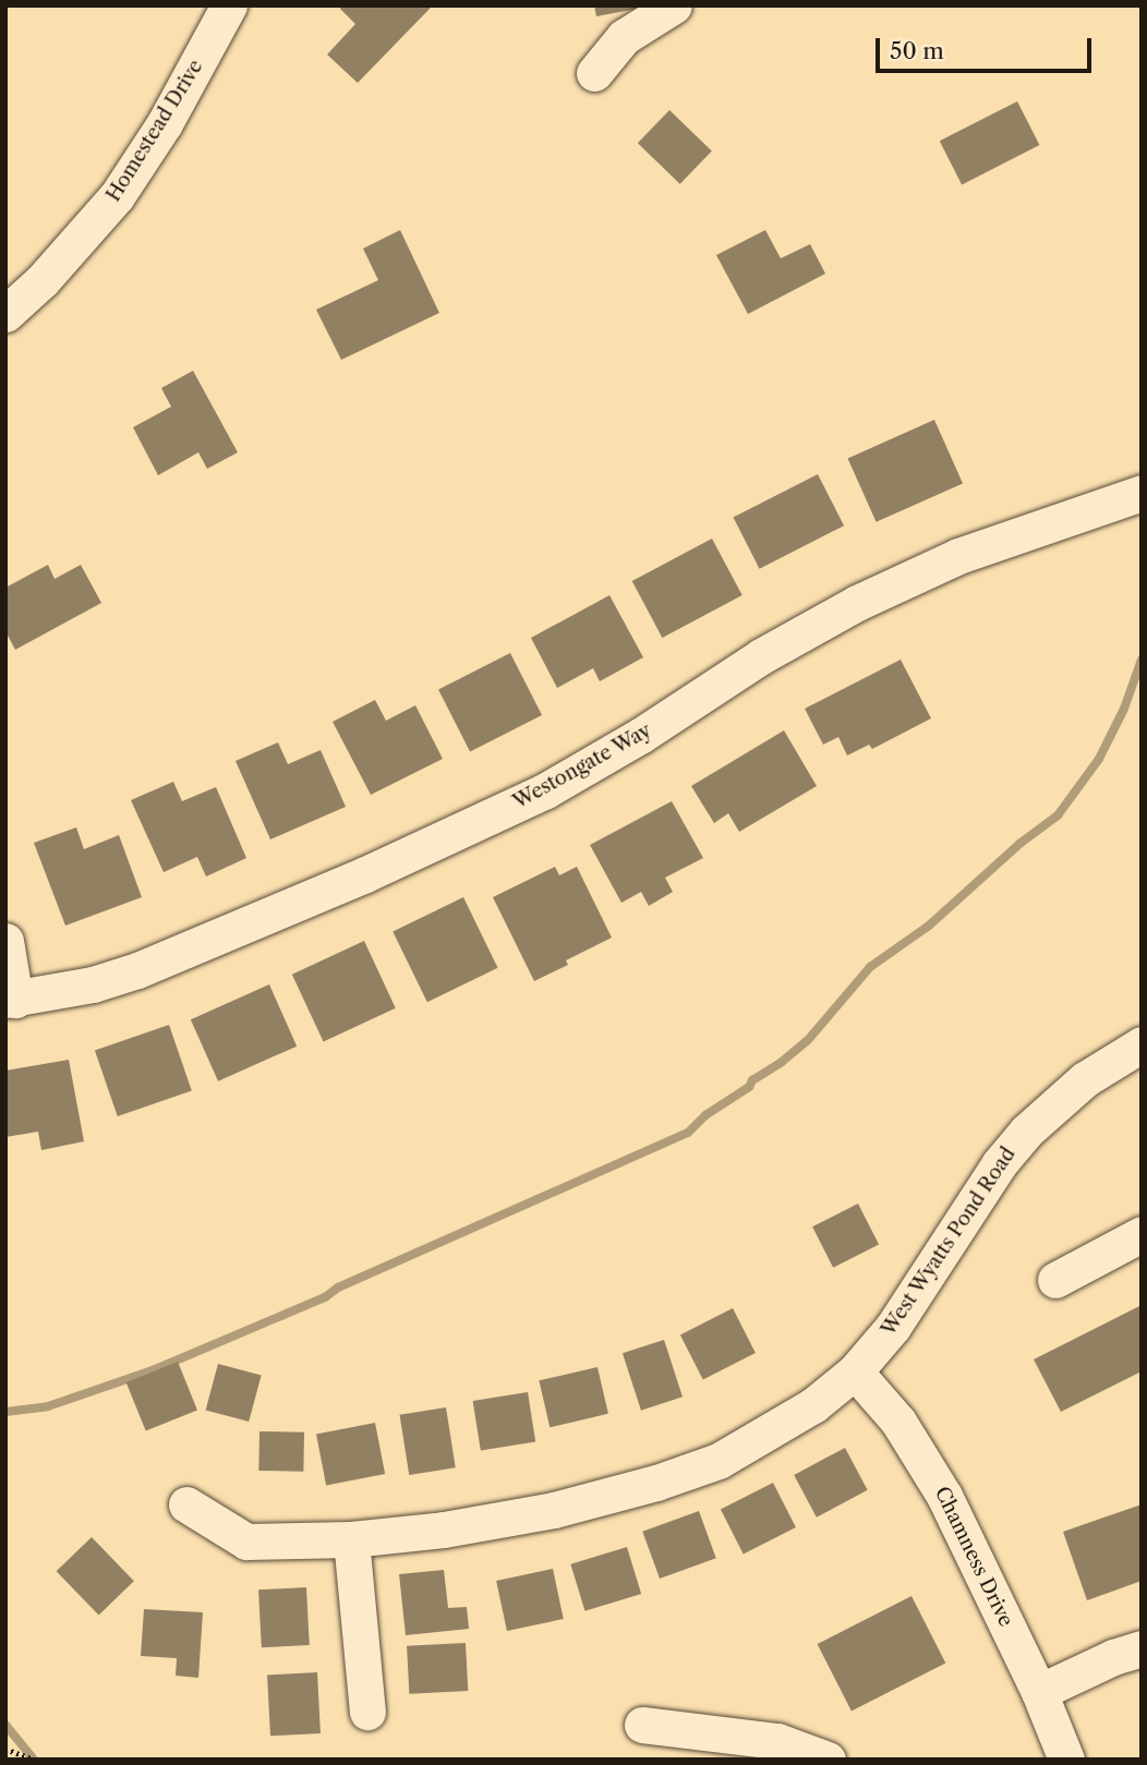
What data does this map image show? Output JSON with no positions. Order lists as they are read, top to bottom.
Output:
{
  "streets": {
    "street": [
      "Homestead Drive",
      "Westongate Way",
      "West Wyatts Pond Road",
      "Chamness Drive"
    ]
  },
  "crossings": [
    ["West Wyatts Pond Road", "Chamness Drive"]
  ],
  "scale_bar": "50 m"
}
